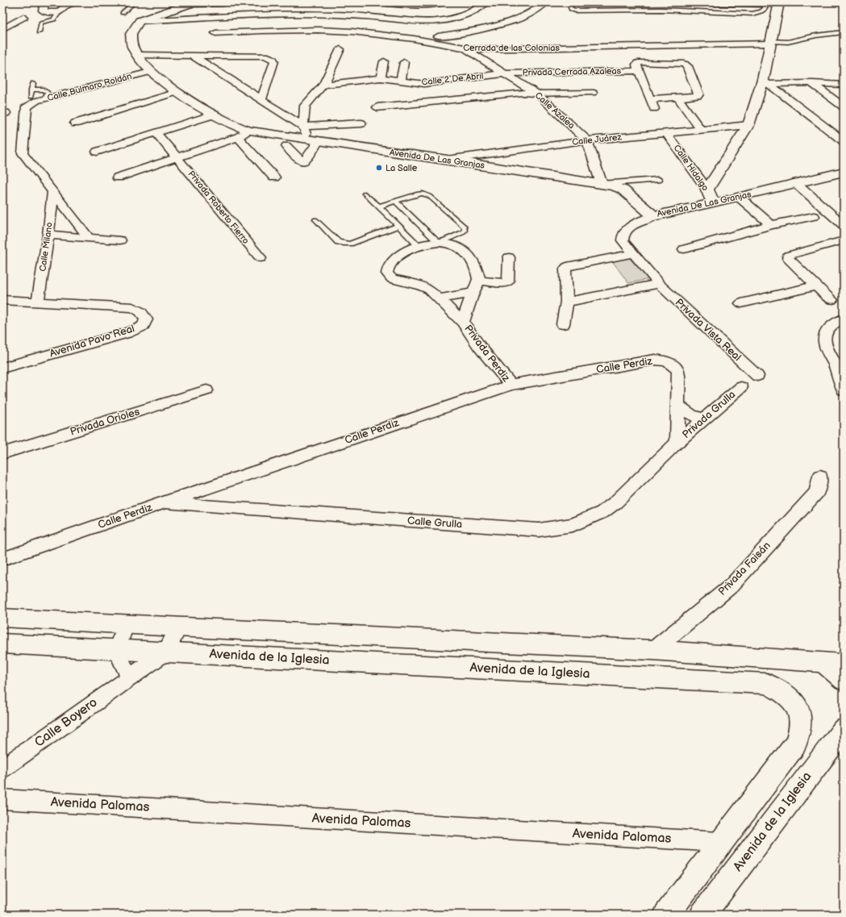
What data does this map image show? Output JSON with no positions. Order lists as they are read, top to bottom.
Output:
{
  "streets": {
    "street": [
      "Cerrada de las Colonias",
      "Privada Cerrada Azaleas",
      "Calle 2 De Abril",
      "Calle Bulmaro Roldán",
      "Calle Azalea",
      "Calle Juárez",
      "Avenida De Las Granjas",
      "Calle Hidalgo",
      "Privada Roberto Fierro",
      "Calle Milano",
      "Privada Vista Real",
      "Avenida Pavo Real",
      "Privada Perdiz",
      "Calle Perdiz",
      "Privada Grulla",
      "Privada Orioles",
      "Calle Grulla",
      "Privada Faisán",
      "Avenida de la Iglesia",
      "Calle Boyero",
      "Avenida Palomas"
    ]
  },
  "crossings": [
    ["Cerrada de las Colonias", "Calle Azalea"],
    ["Privada Cerrada Azaleas", "Calle 2 De Abril"],
    ["Privada Cerrada Azaleas", "Calle Azalea"],
    ["Calle 2 De Abril", "Calle Azalea"],
    ["Calle Bulmaro Roldán", "Avenida De Las Granjas"],
    ["Calle Azalea", "Calle Juárez"],
    ["Calle Azalea", "Avenida De Las Granjas"],
    ["Calle Juárez", "Avenida De Las Granjas"],
    ["Calle Juárez", "Calle Hidalgo"],
    ["Avenida De Las Granjas", "Calle Hidalgo"],
    ["Avenida De Las Granjas", "Privada Vista Real"],
    ["Calle Milano", "Avenida Pavo Real"],
    ["Privada Perdiz", "Calle Perdiz"],
    ["Calle Perdiz", "Privada Grulla"],
    ["Calle Perdiz", "Calle Grulla"],
    ["Privada Grulla", "Calle Grulla"],
    ["Avenida de la Iglesia", "Calle Boyero"],
    ["Avenida de la Iglesia", "Avenida Palomas"]
  ],
  "places": ["La Salle"]
}
